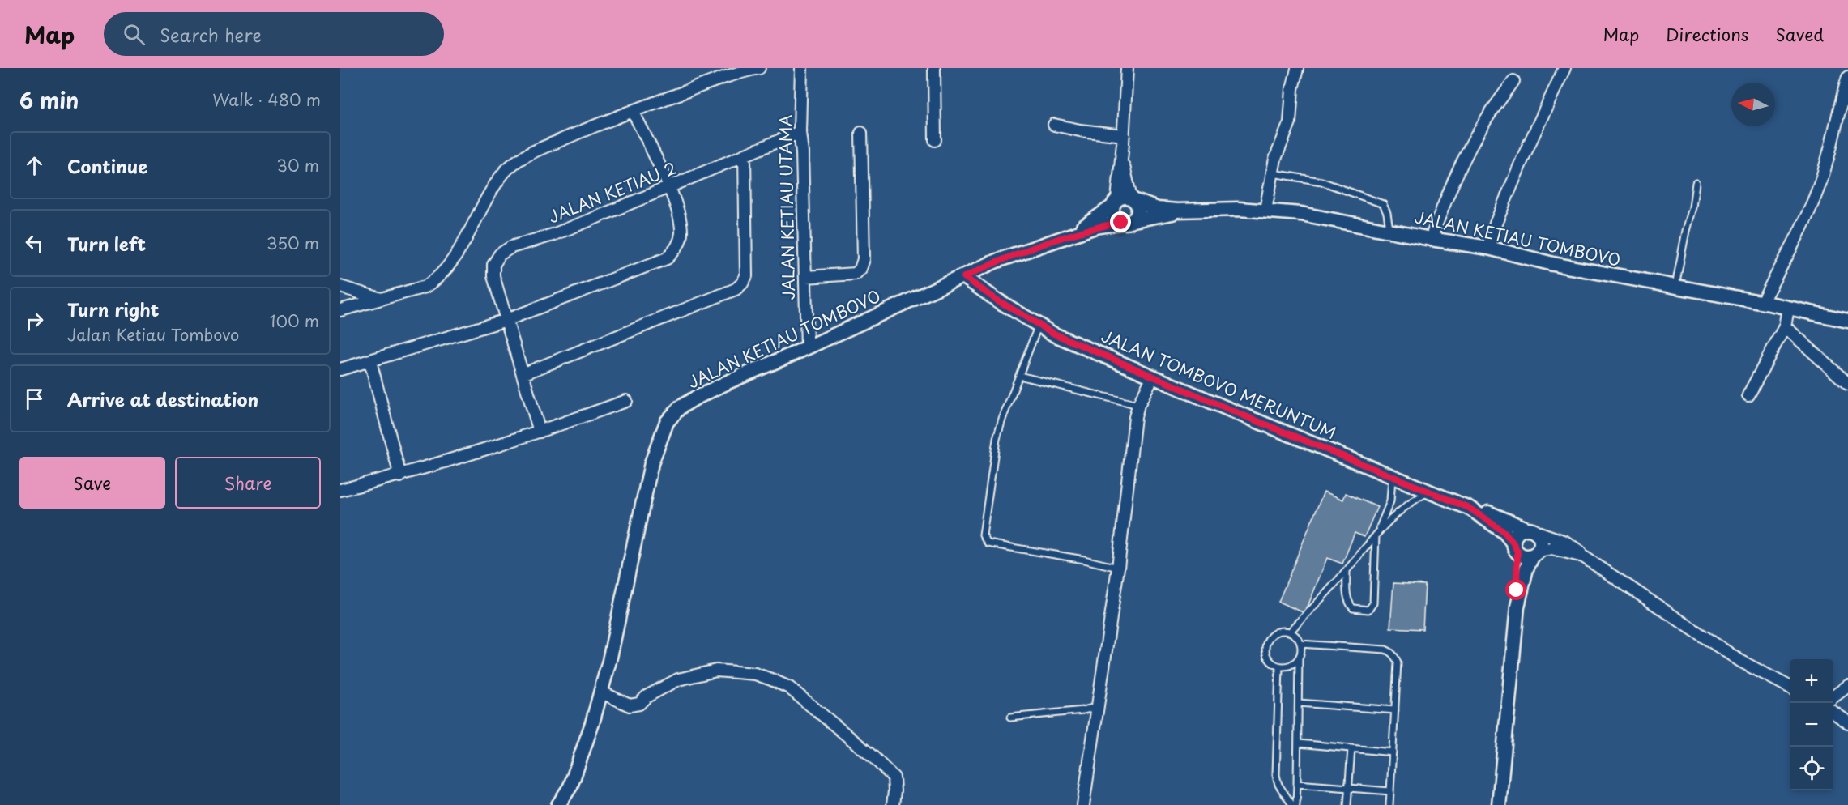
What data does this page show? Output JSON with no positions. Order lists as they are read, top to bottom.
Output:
{
  "streets": {
    "street": [
      "JALAN KETIAU 2",
      "JALAN KETIAU UTAMA",
      "JALAN KETIAU TOMBOVO",
      "JALAN TOMBOVO MERUNTUM"
    ]
  },
  "crossings": [
    ["JALAN KETIAU 2", "JALAN KETIAU UTAMA"],
    ["JALAN KETIAU UTAMA", "JALAN KETIAU TOMBOVO"],
    ["JALAN KETIAU TOMBOVO", "JALAN TOMBOVO MERUNTUM"]
  ],
  "north": "left",
  "page": {
    "header": "Map",
    "search": "Search here",
    "nav": ["Map", "Directions", "Saved"],
    "heading": ["6 min", "Walk · 480 m"],
    "list": [
      ["Continue", "30 m"],
      ["Turn left", "350 m"],
      ["Turn right", "Jalan Ketiau Tombovo", "100 m"],
      "Arrive at destination"
    ],
    "buttons": ["Save", "Share"],
    "map_buttons": ["+", "−"]
  }
}
